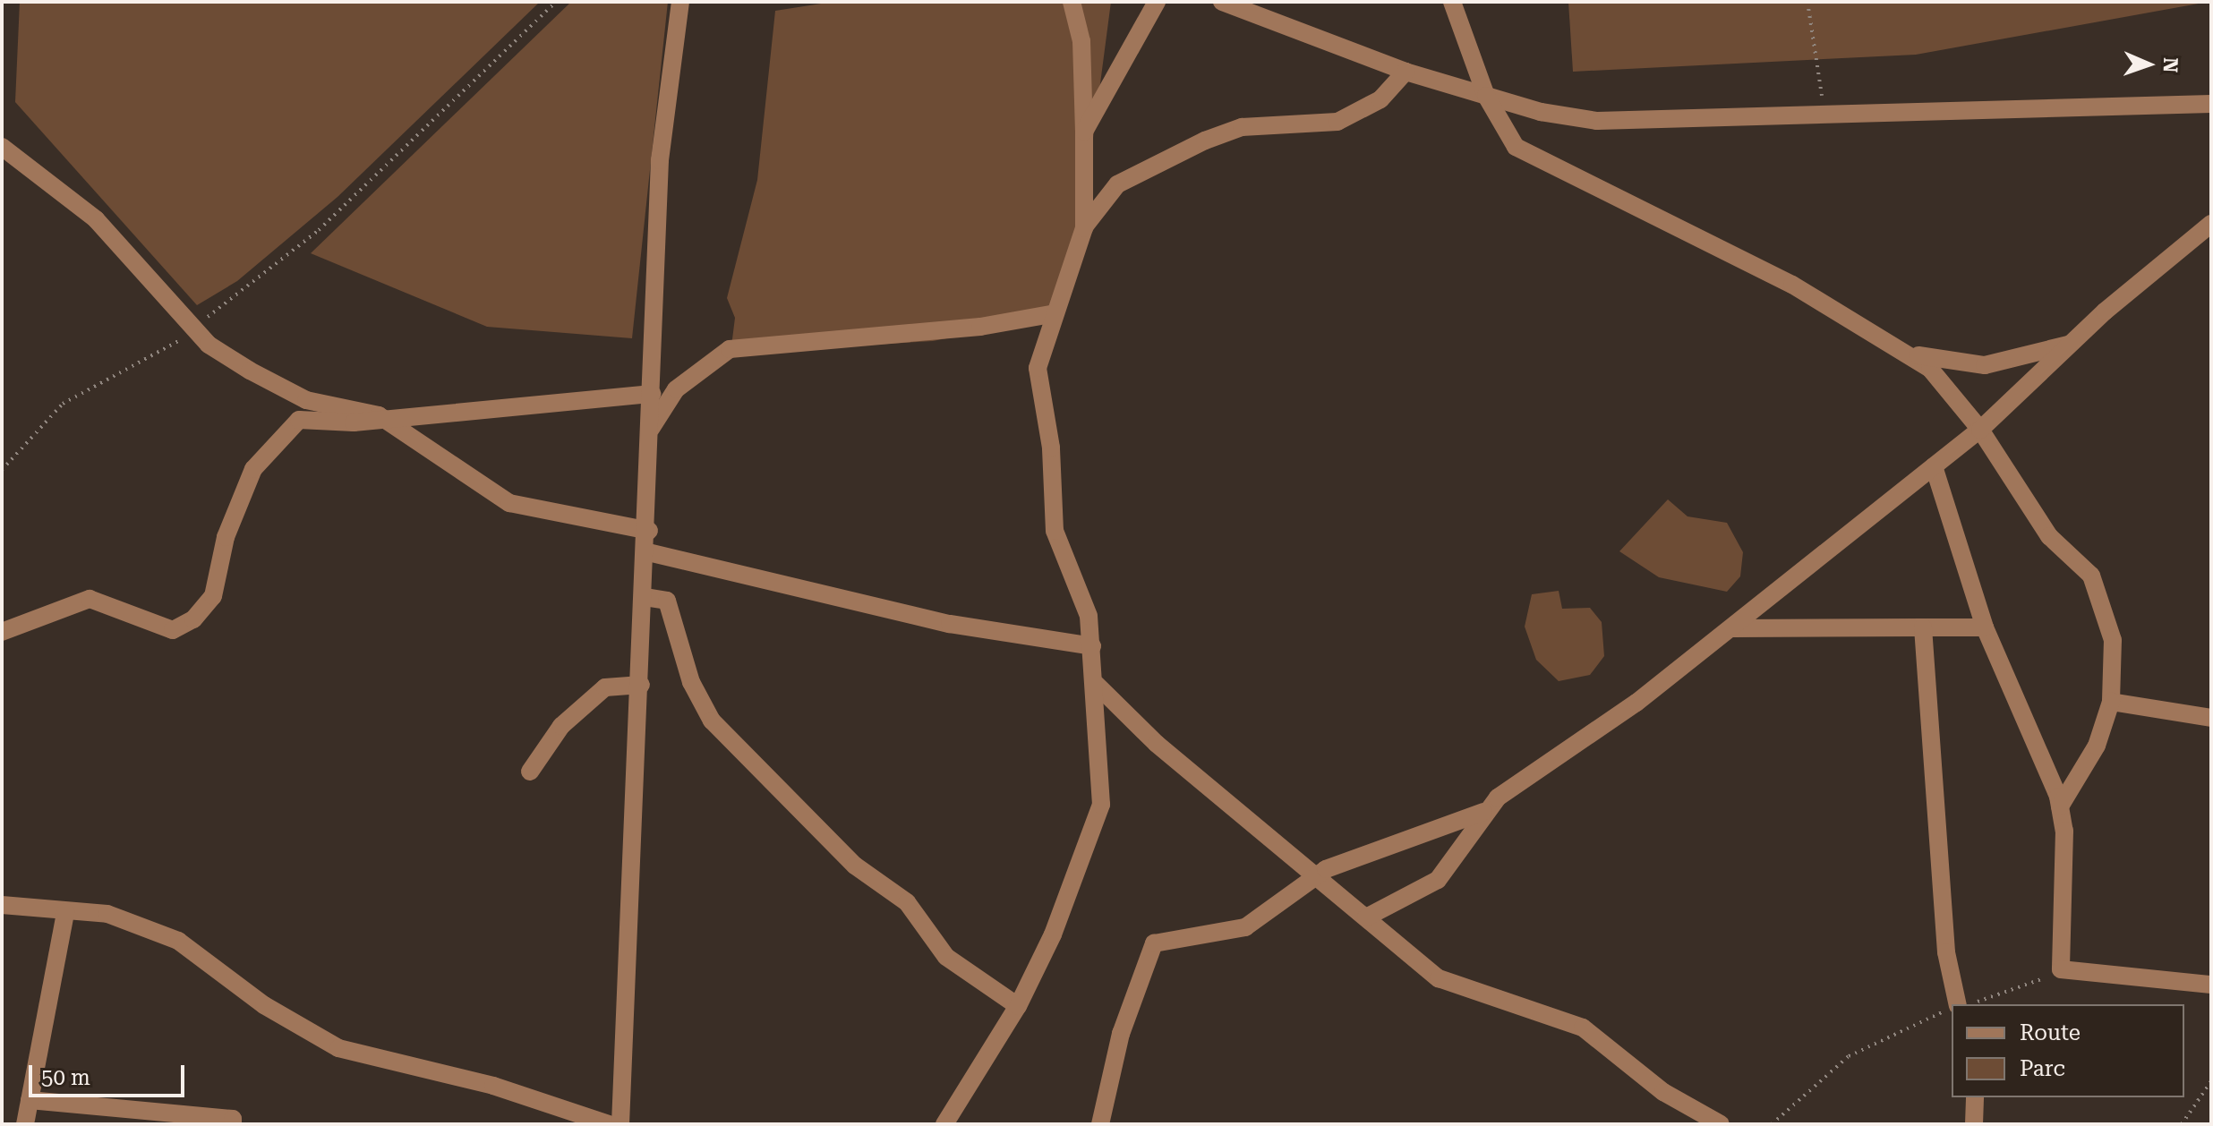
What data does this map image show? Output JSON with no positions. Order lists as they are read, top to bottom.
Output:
{
  "legend": ["Route", "Parc"],
  "scale_bar": "50 m",
  "north": "right"
}
